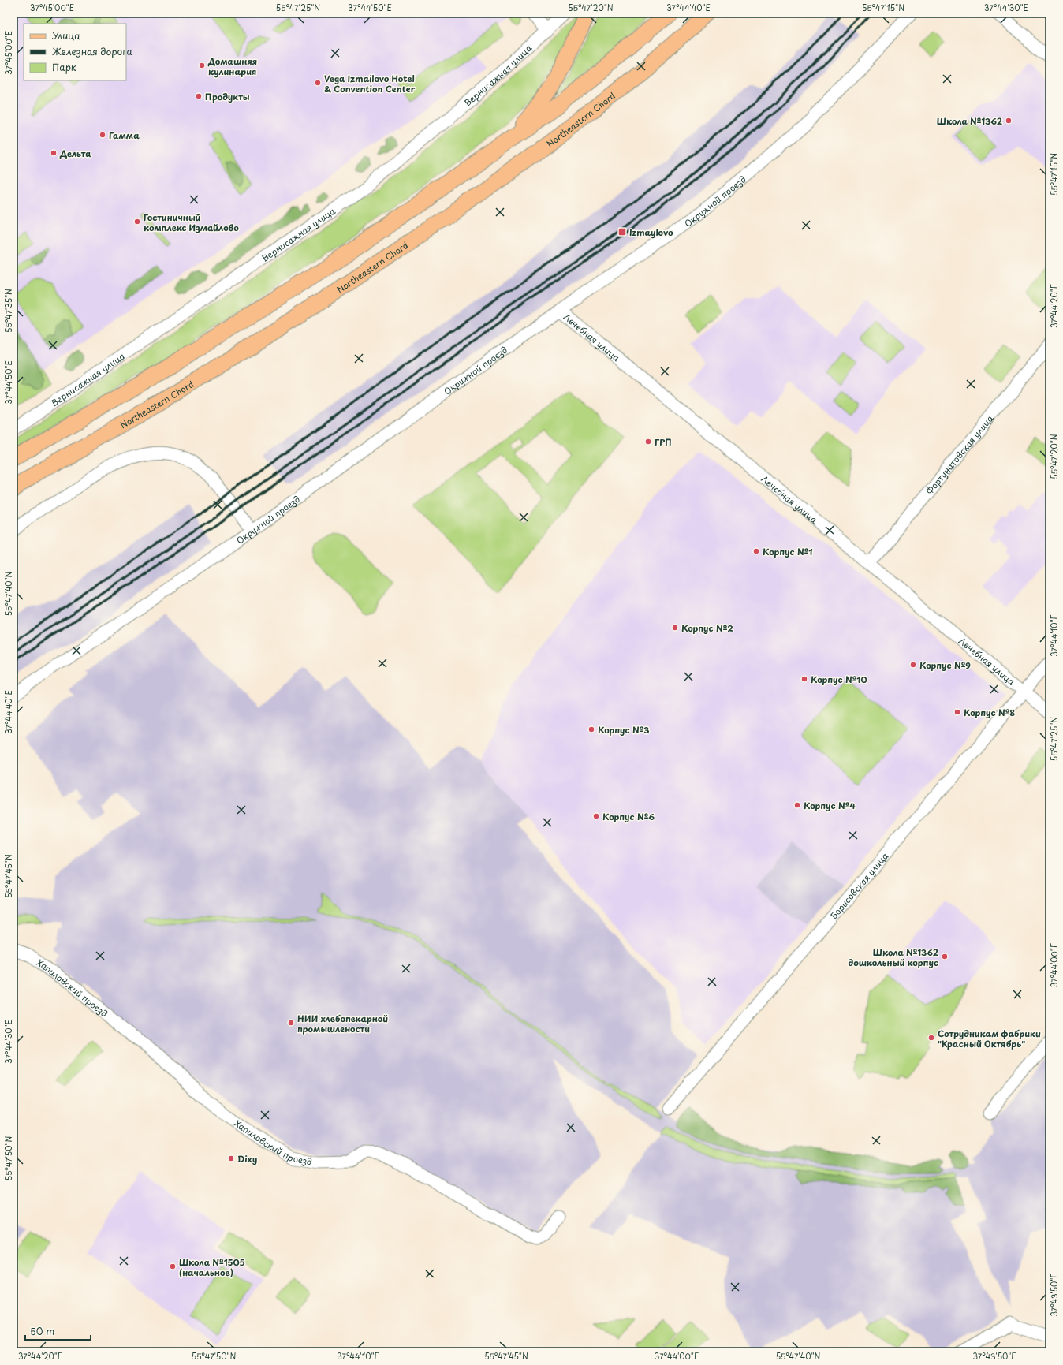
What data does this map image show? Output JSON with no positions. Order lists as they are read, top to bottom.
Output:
{
  "streets": {
    "main road": ["Northeastern Chord"],
    "street": [
      "Вернисажная улица",
      "Окружной проезд",
      "Лечебная улица",
      "Фортунатовская улица",
      "Борисовская улица",
      "Хапиловский проезд"
    ]
  },
  "crossings": [
    ["Окружной проезд", "Лечебная улица"],
    ["Лечебная улица", "Фортунатовская улица"],
    ["Лечебная улица", "Борисовская улица"]
  ],
  "places": {
    "other": [
      "Домашняя кулинария",
      "Vega Izmailovo Hotel & Convention Center",
      "Продукты",
      "Школа №1362",
      "Гамма",
      "Дельта",
      "Гостиничный комплекс Измайлово",
      "ГРП",
      "Корпус №1",
      "Корпус №2",
      "Корпус №9",
      "Корпус №10",
      "Корпус №8",
      "Корпус №3",
      "Корпус №4",
      "Корпус №6",
      "Школа №1362 дошкольный корпус",
      "НИИ хлебопекарной промышлености",
      "Сотрудникам фабрики \"Красный Октябрь\"",
      "Dixy",
      "Школа №1505 (начальное)"
    ],
    "transit": ["Izmaylovo"]
  },
  "legend": ["Улица", "Железная дорога", "Парк"],
  "scale_bar": "50 m",
  "coordinates": [
    "37°45'00\"E",
    "55°47'25\"N",
    "37°44'50\"E",
    "55°47'20\"N",
    "37°44'40\"E",
    "55°47'15\"N",
    "37°44'30\"E",
    "37°44'20\"E",
    "55°47'35\"N",
    "55°47'40\"N",
    "37°44'10\"E",
    "55°47'45\"N",
    "37°44'00\"E",
    "55°47'50\"N",
    "37°43'50\"E"
  ]
}
